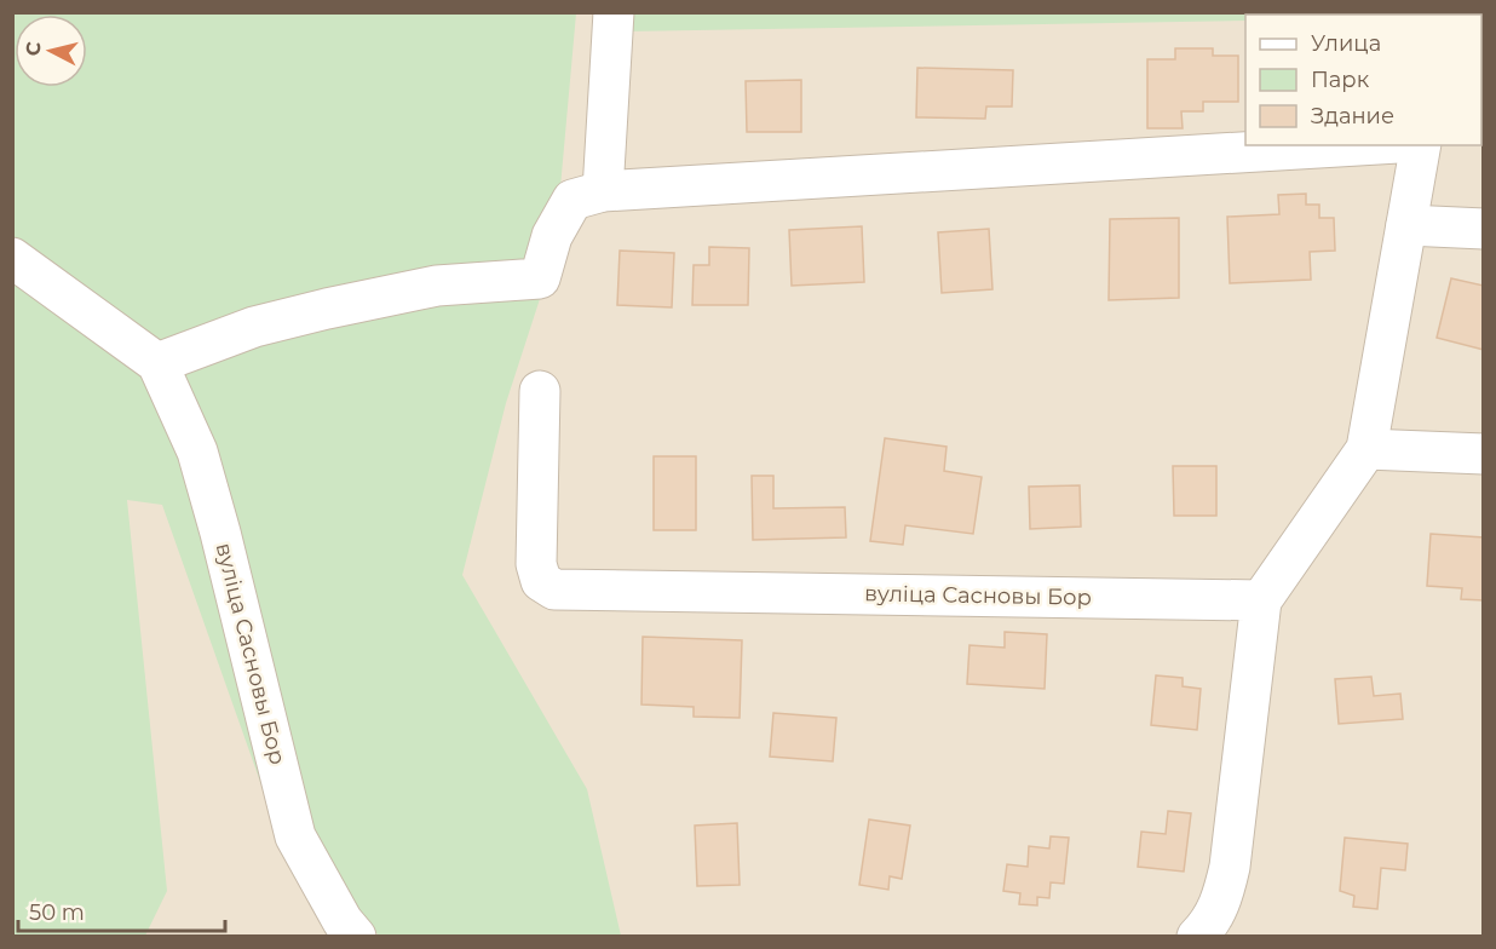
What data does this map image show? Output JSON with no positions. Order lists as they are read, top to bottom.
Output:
{
  "streets": {
    "street": ["вуліца Сасновы Бор"]
  },
  "legend": ["Улица", "Парк", "Здание"],
  "scale_bar": "50 m",
  "north": "left"
}
